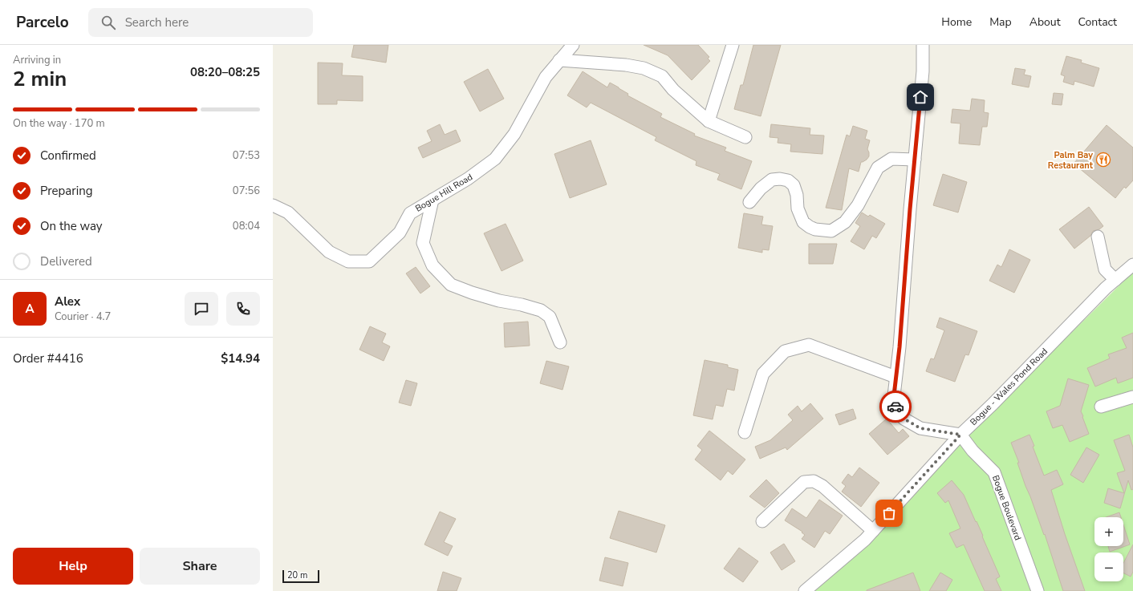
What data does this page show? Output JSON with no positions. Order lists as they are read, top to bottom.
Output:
{
  "streets": {
    "street": ["Bogue Hill Road", "Bogue - Wales Pond Road", "Bogue Boulevard"]
  },
  "crossings": [
    ["Bogue - Wales Pond Road", "Bogue Boulevard"]
  ],
  "places": {
    "restaurant": ["Palm Bay Restaurant"]
  },
  "scale_bar": "20 m",
  "page": {
    "header": "Parcelo",
    "search": "Search here",
    "nav": [
      "Home",
      "Map",
      "About",
      "Contact"
    ],
    "heading": ["2 min", "Arriving in", "08:20–08:25"],
    "panel": [
      "Alex",
      "Courier · 4.7",
      "Order #4416",
      "$14.94"
    ],
    "bar": "On the way · 170 m",
    "list": [
      ["Confirmed", "07:53"],
      ["Preparing", "07:56"],
      ["On the way", "08:04"],
      "Delivered"
    ],
    "round": "A",
    "map_buttons": ["+", "−"],
    "buttons": ["Help", "Share"],
    "scale": "20 m"
  }
}
